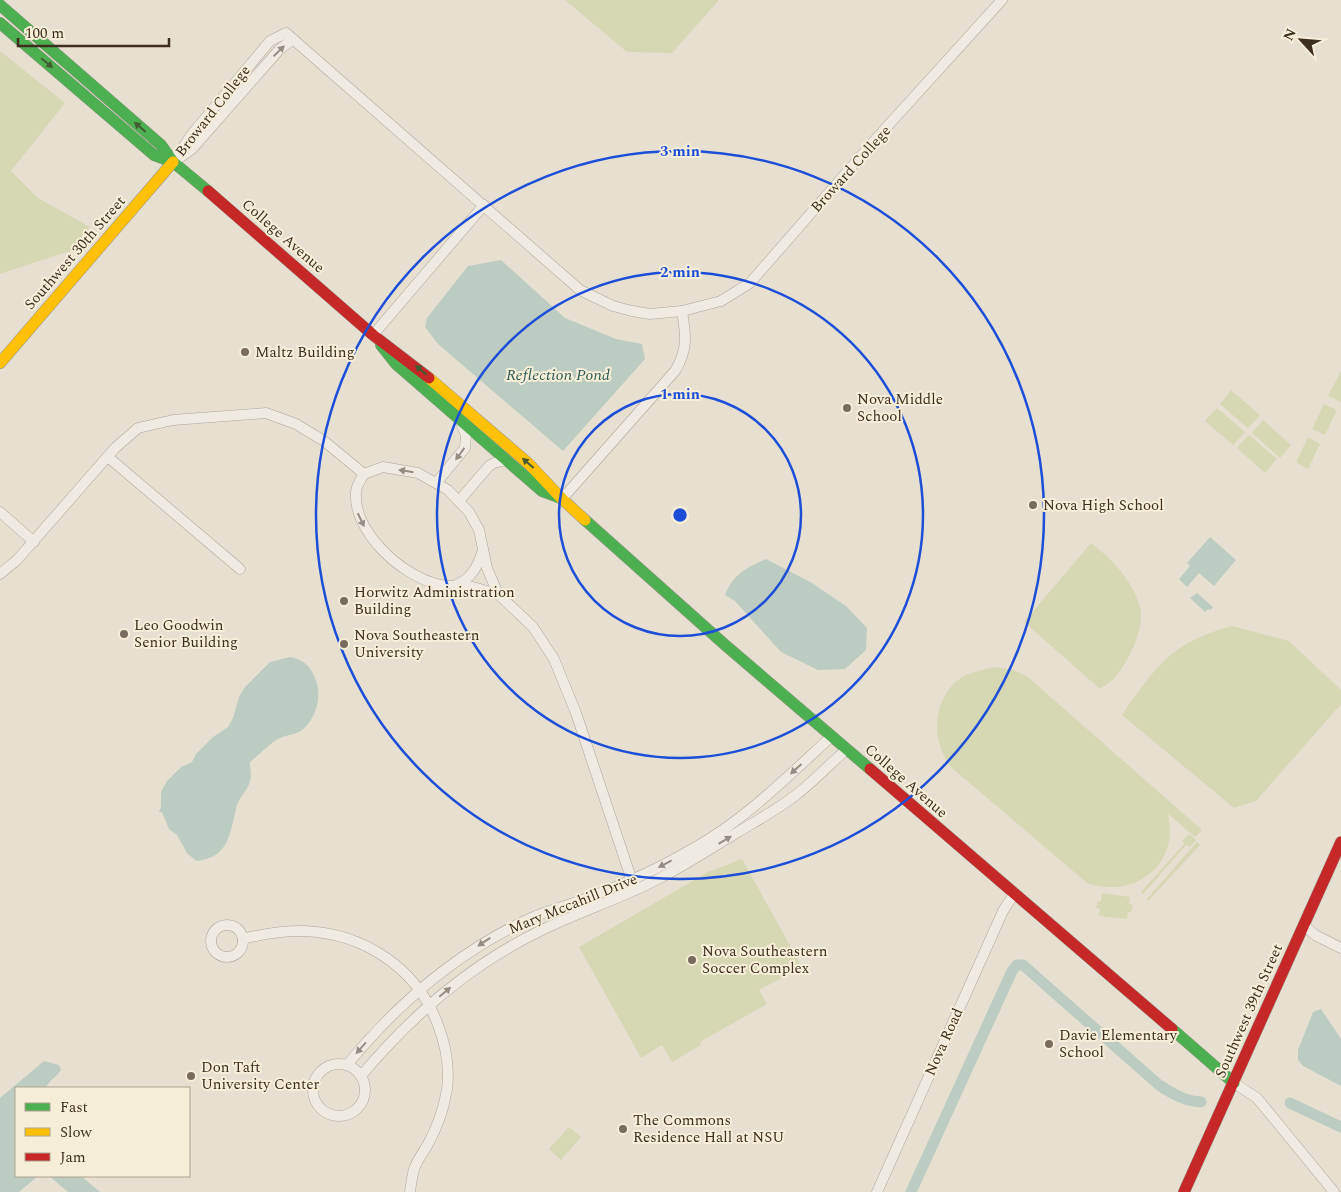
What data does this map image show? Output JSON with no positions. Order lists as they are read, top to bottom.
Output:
{
  "streets": {
    "street": [
      "Broward College",
      "College Avenue",
      "Southwest 30th Street",
      "Mary Mccahill Drive",
      "Southwest 39th Street",
      "Nova Road"
    ]
  },
  "crossings": [
    ["Broward College", "College Avenue"],
    ["Broward College", "Southwest 30th Street"],
    ["College Avenue", "Southwest 30th Street"],
    ["College Avenue", "Mary Mccahill Drive"],
    ["College Avenue", "Southwest 39th Street"],
    ["College Avenue", "Nova Road"]
  ],
  "water": ["Reflection Pond"],
  "places": [
    "Maltz Building",
    "Nova Middle School",
    "Nova High School",
    "Horwitz Administration Building",
    "Leo Goodwin Senior Building",
    "Nova Southeastern University",
    "Nova Southeastern Soccer Complex",
    "Davie Elementary School",
    "Don Taft University Center",
    "The Commons Residence Hall at NSU"
  ],
  "legend": ["Fast", "Slow", "Jam"],
  "scale_bar": "100 m",
  "north": "top left",
  "rings": ["3 min", "2 min", "1 min"]
}
